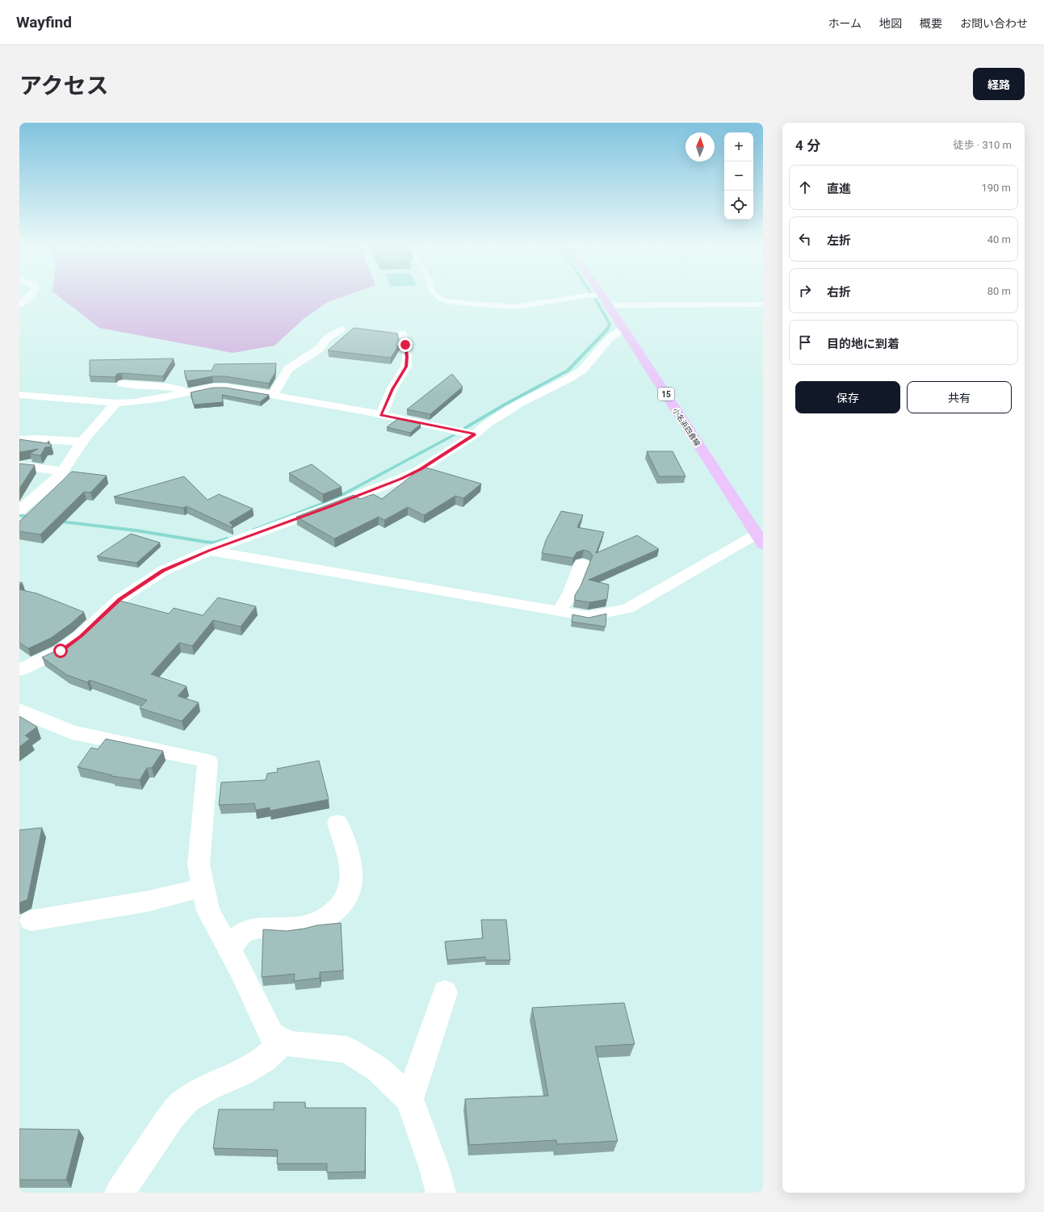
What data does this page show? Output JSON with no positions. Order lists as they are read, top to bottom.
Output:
{
  "streets": {
    "main road": ["15", "小名浜四倉線"]
  },
  "north": "top",
  "page": {
    "header": "Wayfind",
    "nav": [
      "ホーム",
      "地図",
      "概要",
      "お問い合わせ"
    ],
    "title": "アクセス",
    "buttons": [
      "経路",
      ["保存", "共有"]
    ],
    "heading": ["4 分", "徒歩 · 310 m"],
    "map_buttons": ["+", "−"],
    "list": [
      ["直進", "190 m"],
      ["左折", "40 m"],
      ["右折", "80 m"],
      "目的地に到着"
    ]
  }
}
